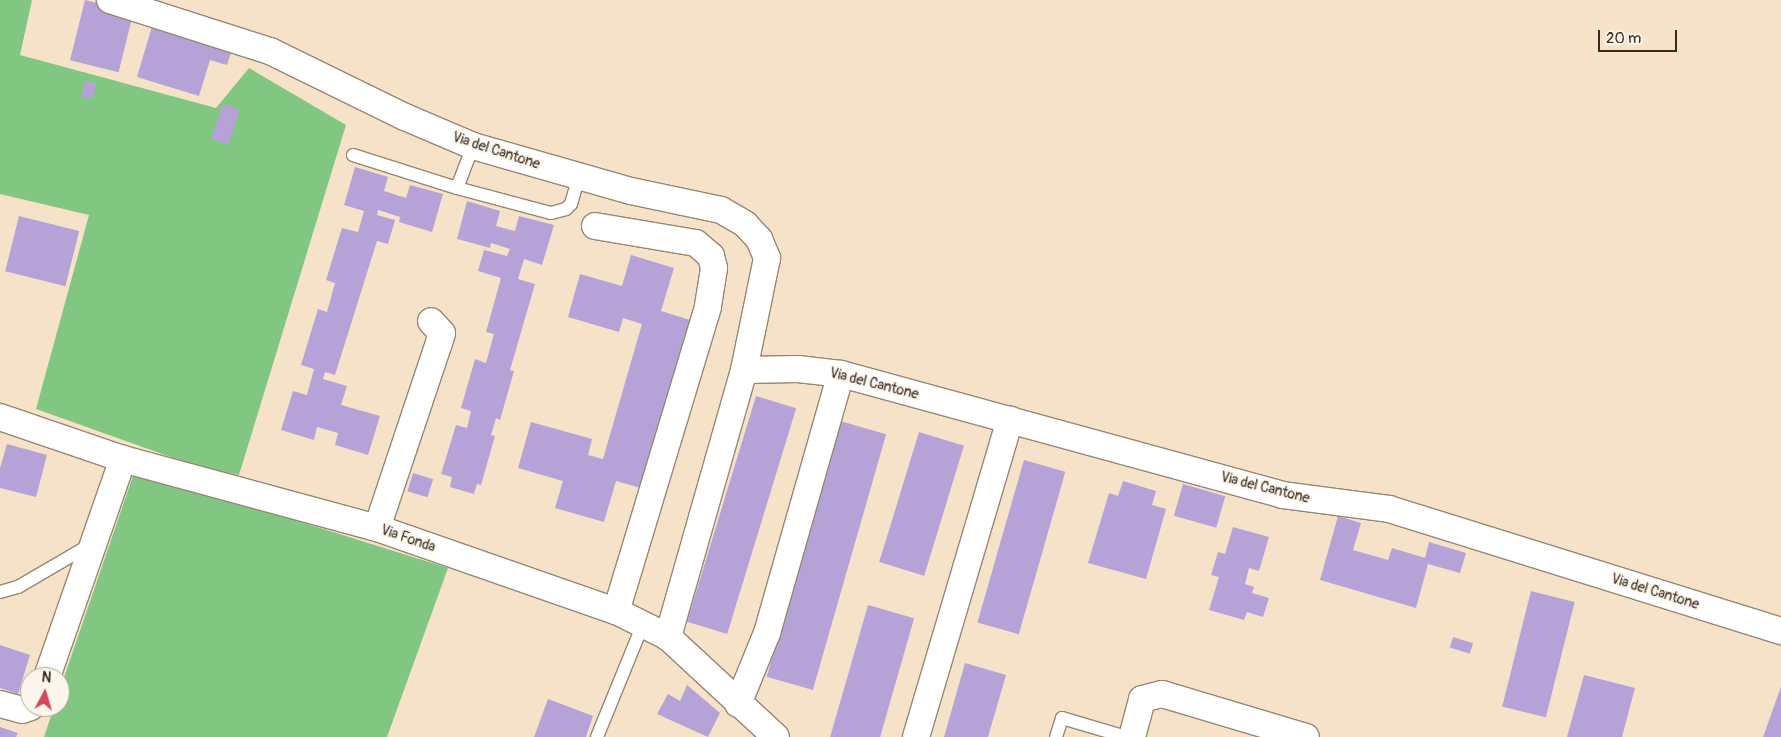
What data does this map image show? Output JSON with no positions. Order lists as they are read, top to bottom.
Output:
{
  "streets": {
    "street": ["Via del Cantone", "Via Fonda"]
  },
  "crossings": [
    ["Via del Cantone", "Via Fonda"]
  ],
  "scale_bar": "20 m",
  "north": "top"
}
